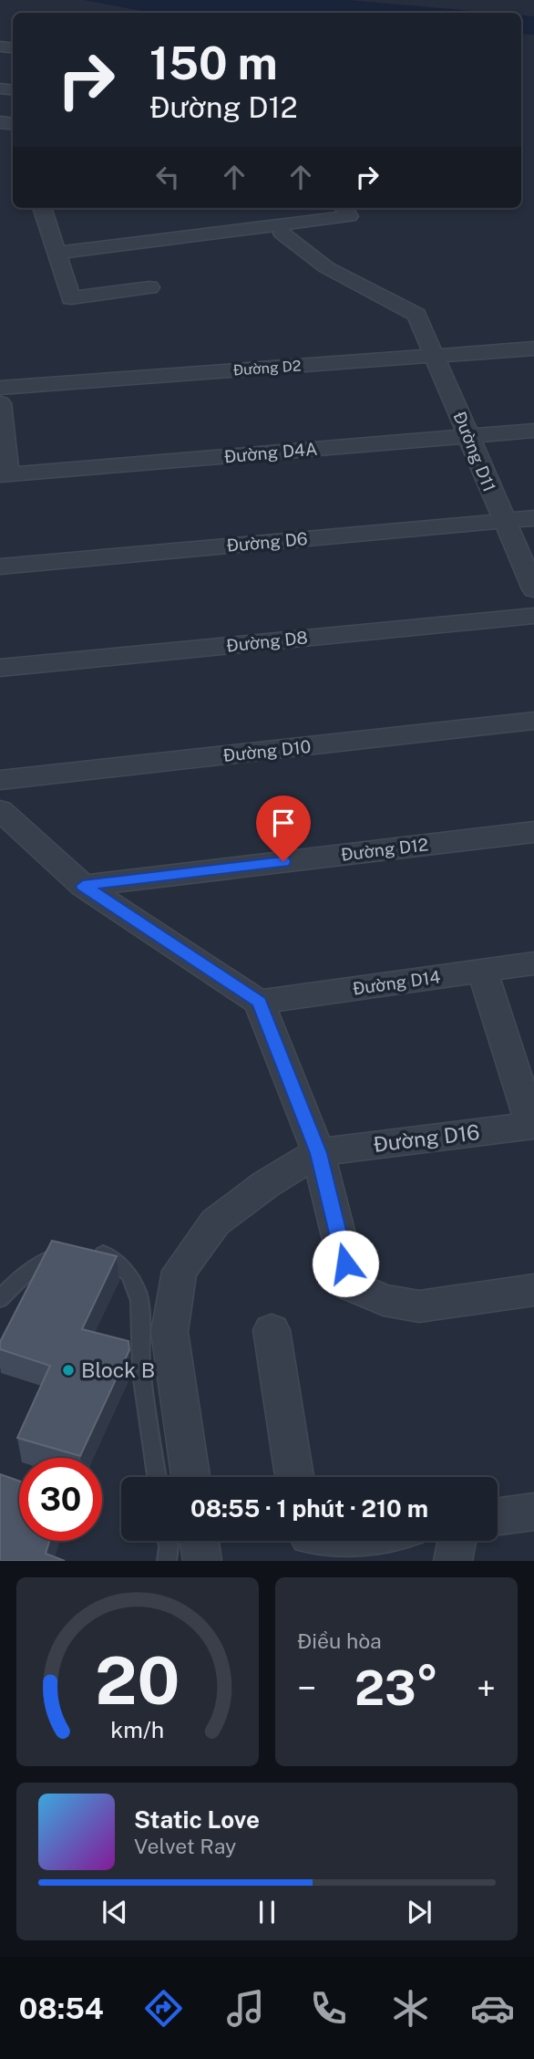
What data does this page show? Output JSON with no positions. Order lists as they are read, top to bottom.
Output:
{
  "streets": {
    "street": [
      "Đường D2",
      "Đường D11",
      "Đường D4A",
      "Đường D6",
      "Đường D8",
      "Đường D10",
      "Đường D12",
      "Đường D14",
      "Đường D16"
    ]
  },
  "crossings": [
    ["Đường D2", "Đường D11"],
    ["Đường D11", "Đường D4A"],
    ["Đường D11", "Đường D6"]
  ],
  "places": ["Block B"],
  "page": {
    "turn": ["150 m", "Đường D12"],
    "limit": "30",
    "trip": "08:55 · 1 phút · 210 m",
    "tile": "Điều hòa",
    "heat": ["−", "23°", "+"],
    "song": ["Static Love", "Velvet Ray"],
    "tabs": "08:54",
    "gauge": ["20", "km/h"]
  }
}
